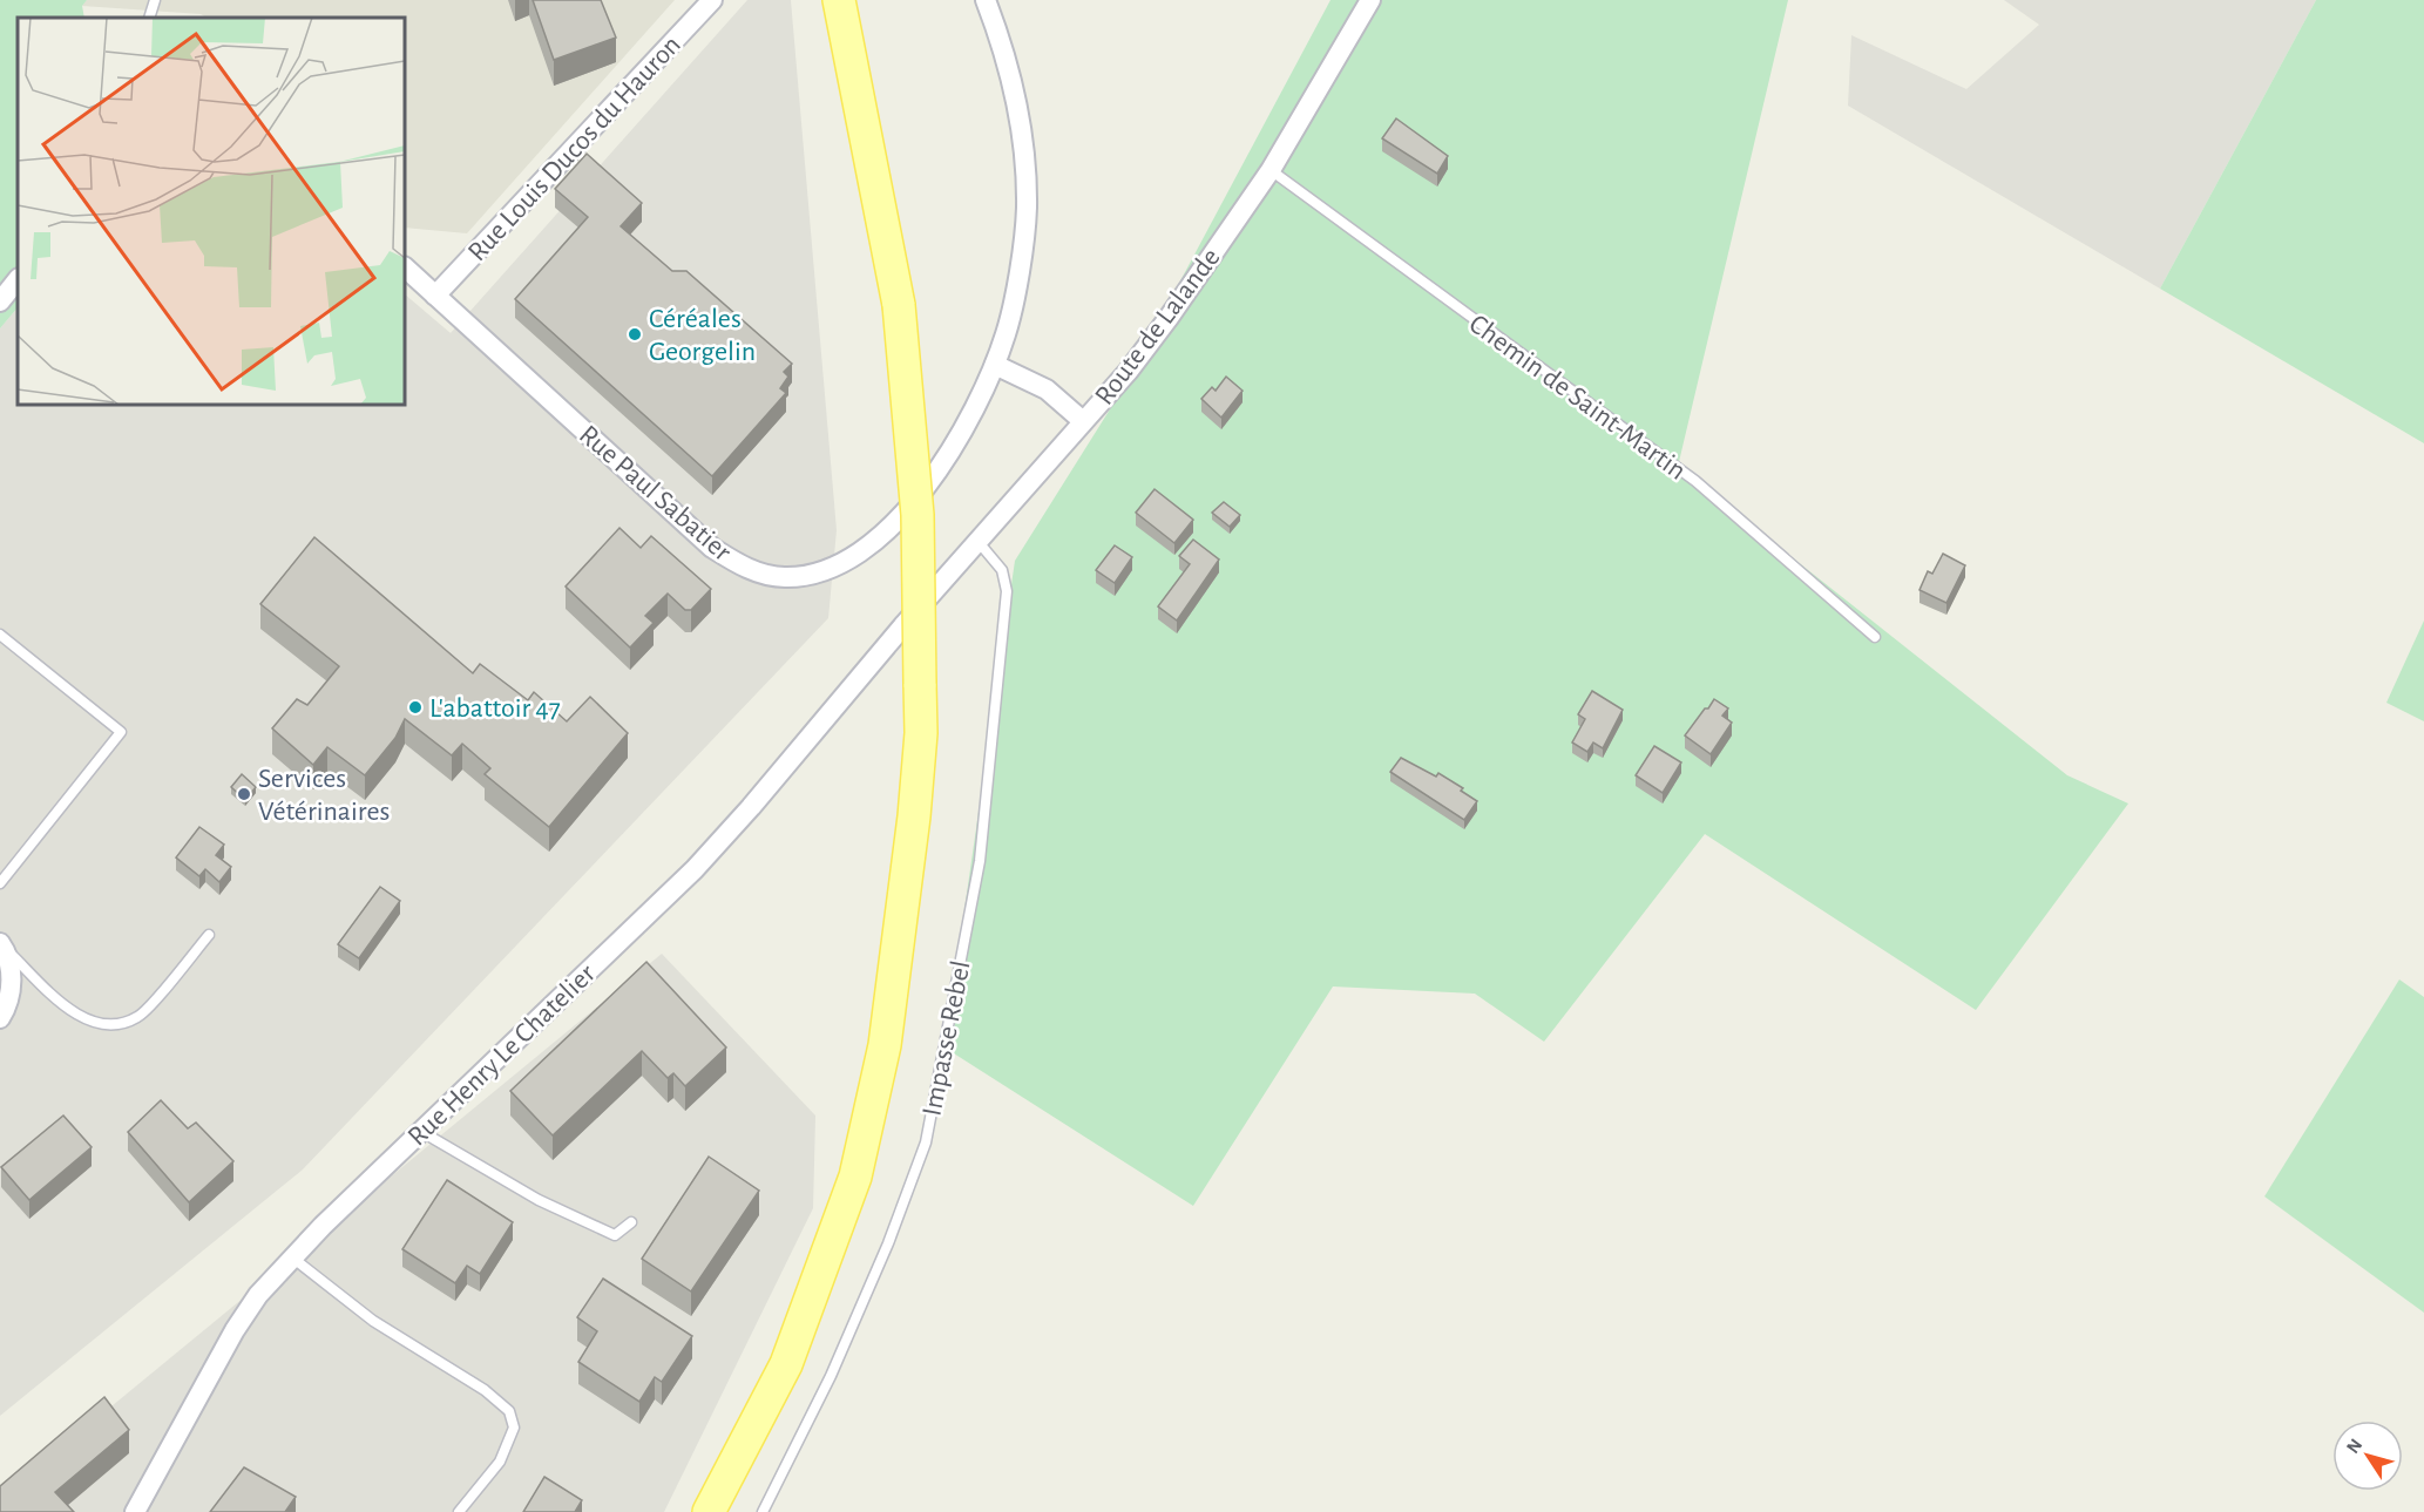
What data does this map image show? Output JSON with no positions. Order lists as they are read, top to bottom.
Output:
{
  "streets": {
    "street": [
      "Rue Louis Ducos du Hauron",
      "Route de Lalande",
      "Rue Paul Sabatier",
      "Rue Henry Le Chatelier"
    ],
    "lane": ["Chemin de Saint-Martin", "Impasse Rebel"]
  },
  "crossings": [
    ["Rue Louis Ducos du Hauron", "Rue Paul Sabatier"],
    ["Route de Lalande", "Chemin de Saint-Martin"],
    ["Route de Lalande", "Impasse Rebel"],
    ["Route de Lalande", "Rue Henry Le Chatelier"]
  ],
  "places": ["Céréales Georgelin", "L'abattoir 47", "Services Vétérinaires"],
  "north": "top left"
}
